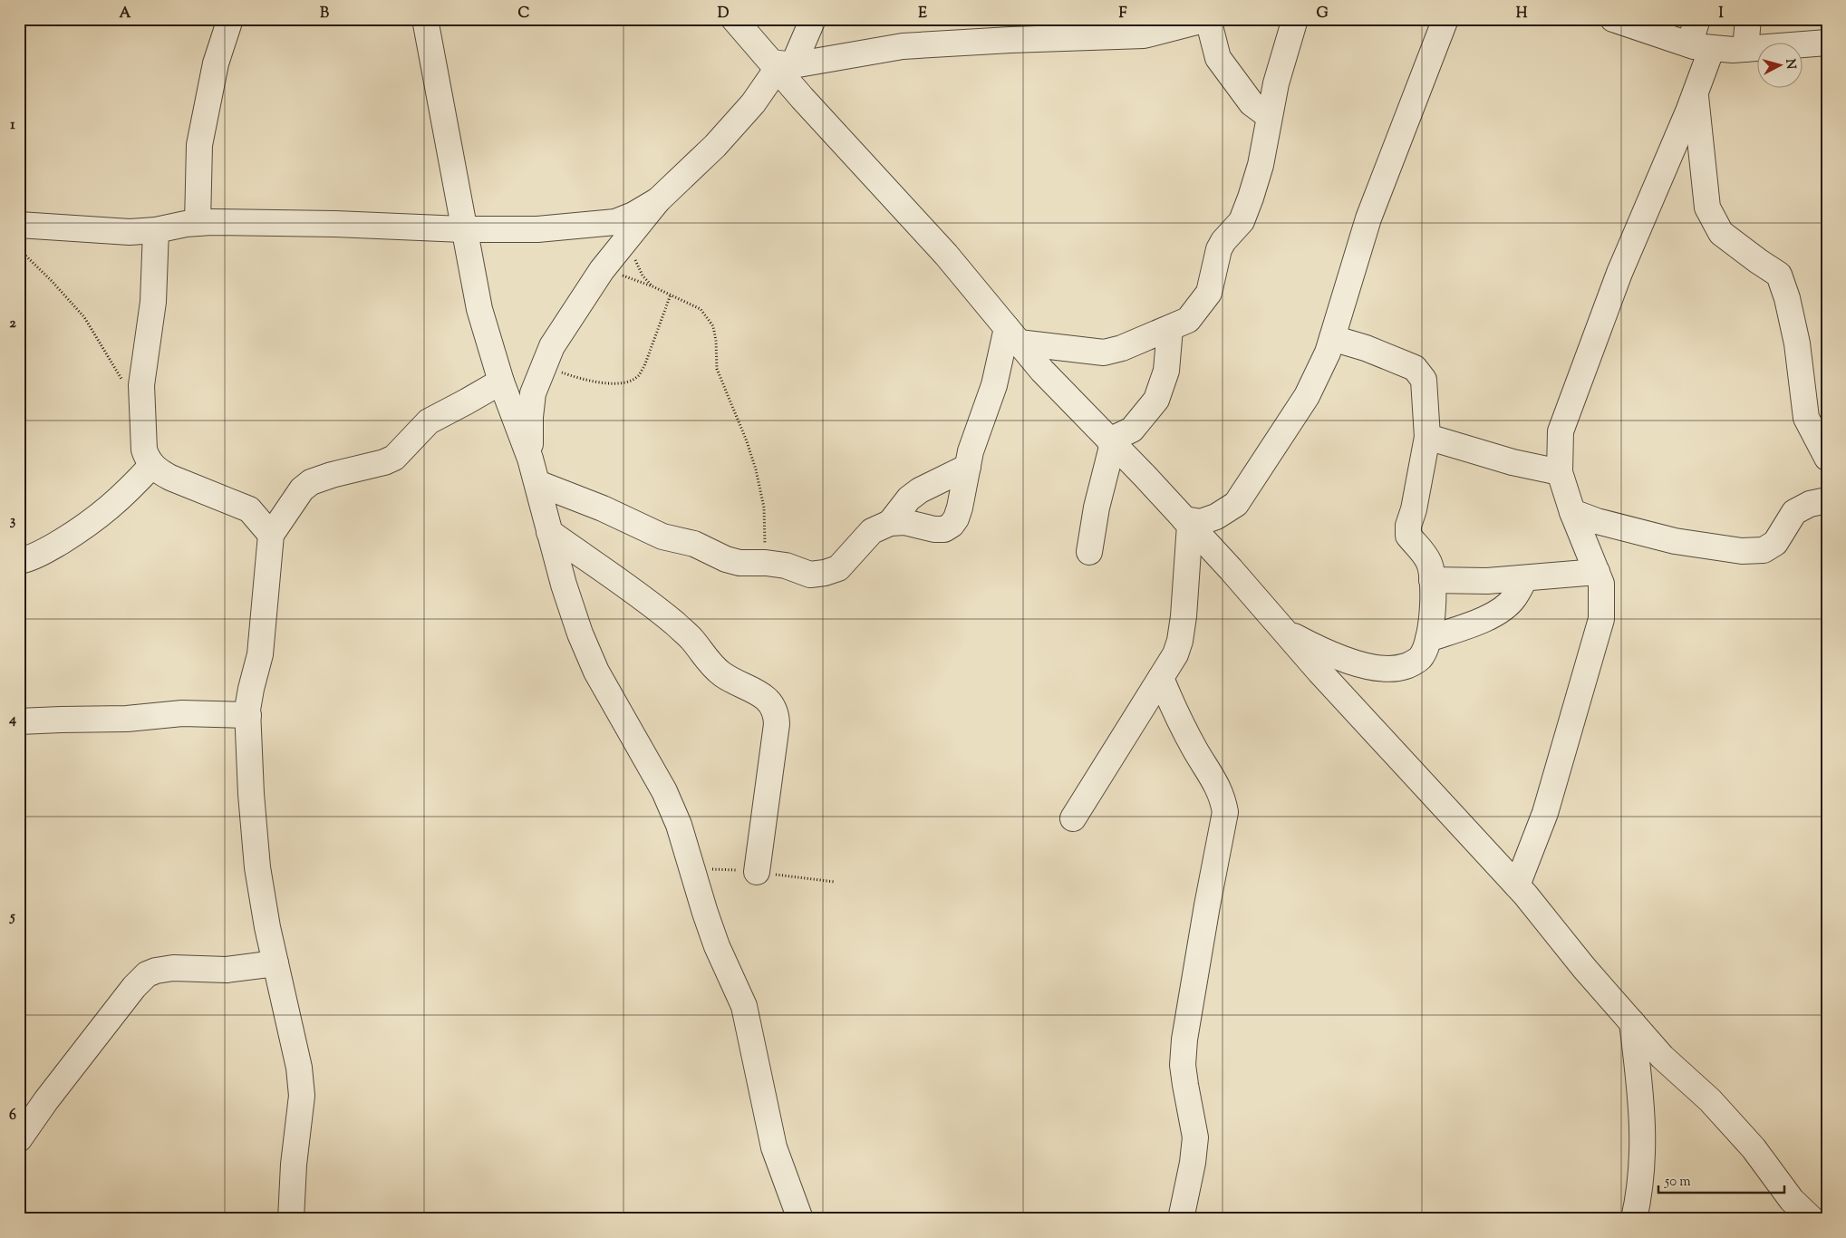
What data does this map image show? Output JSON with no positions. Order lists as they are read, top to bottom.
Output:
{
  "scale_bar": "50 m",
  "north": "right",
  "grid": {
    "columns": [
      "A",
      "B",
      "C",
      "D",
      "E",
      "F",
      "G",
      "H",
      "I"
    ],
    "rows": [
      "1",
      "2",
      "3",
      "4",
      "5",
      "6"
    ]
  }
}
